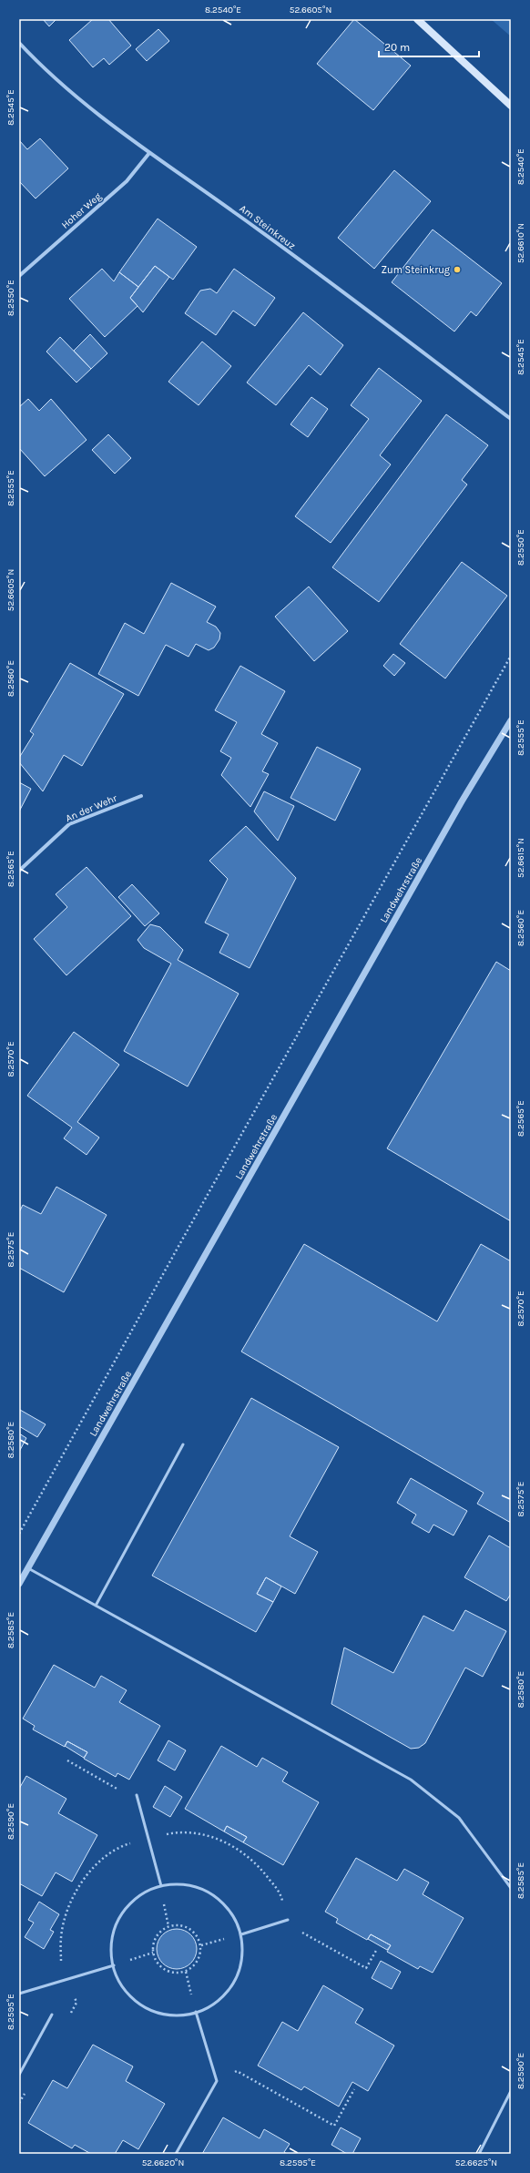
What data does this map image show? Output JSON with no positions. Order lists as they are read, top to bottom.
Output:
{
  "streets": {
    "street": [
      "Hoher Weg",
      "Am Steinkreuz",
      "An der Wehr",
      "Landwehrstraße"
    ]
  },
  "crossings": [
    ["Hoher Weg", "Am Steinkreuz"]
  ],
  "places": ["Zum Steinkrug"],
  "scale_bar": "20 m",
  "coordinates": [
    "8.2540°E",
    "52.6605°N",
    "8.2545°E",
    "52.6610°N",
    "8.2550°E",
    "8.2555°E",
    "8.2560°E",
    "52.6615°N",
    "8.2565°E",
    "8.2570°E",
    "8.2575°E",
    "8.2580°E",
    "8.2585°E",
    "8.2590°E",
    "8.2595°E",
    "52.6620°N",
    "52.6625°N"
  ]
}
